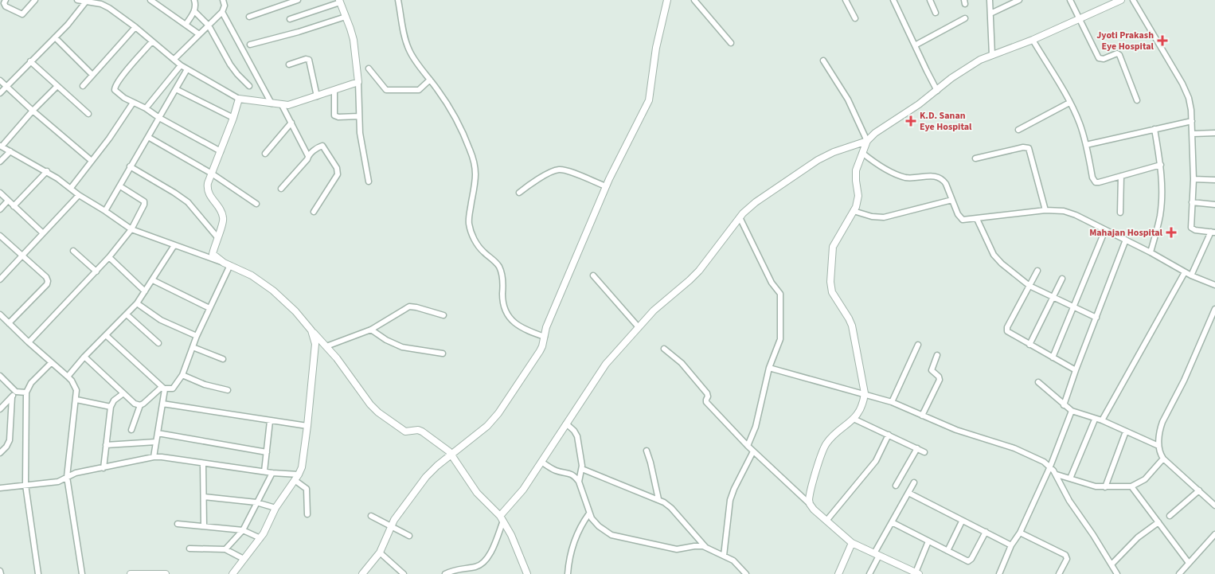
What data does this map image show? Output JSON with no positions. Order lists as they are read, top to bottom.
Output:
{
  "places": {
    "health": ["Jyoti Prakash Eye Hospital", "K.D. Sanan Eye Hospital", "Mahajan Hospital"]
  }
}
